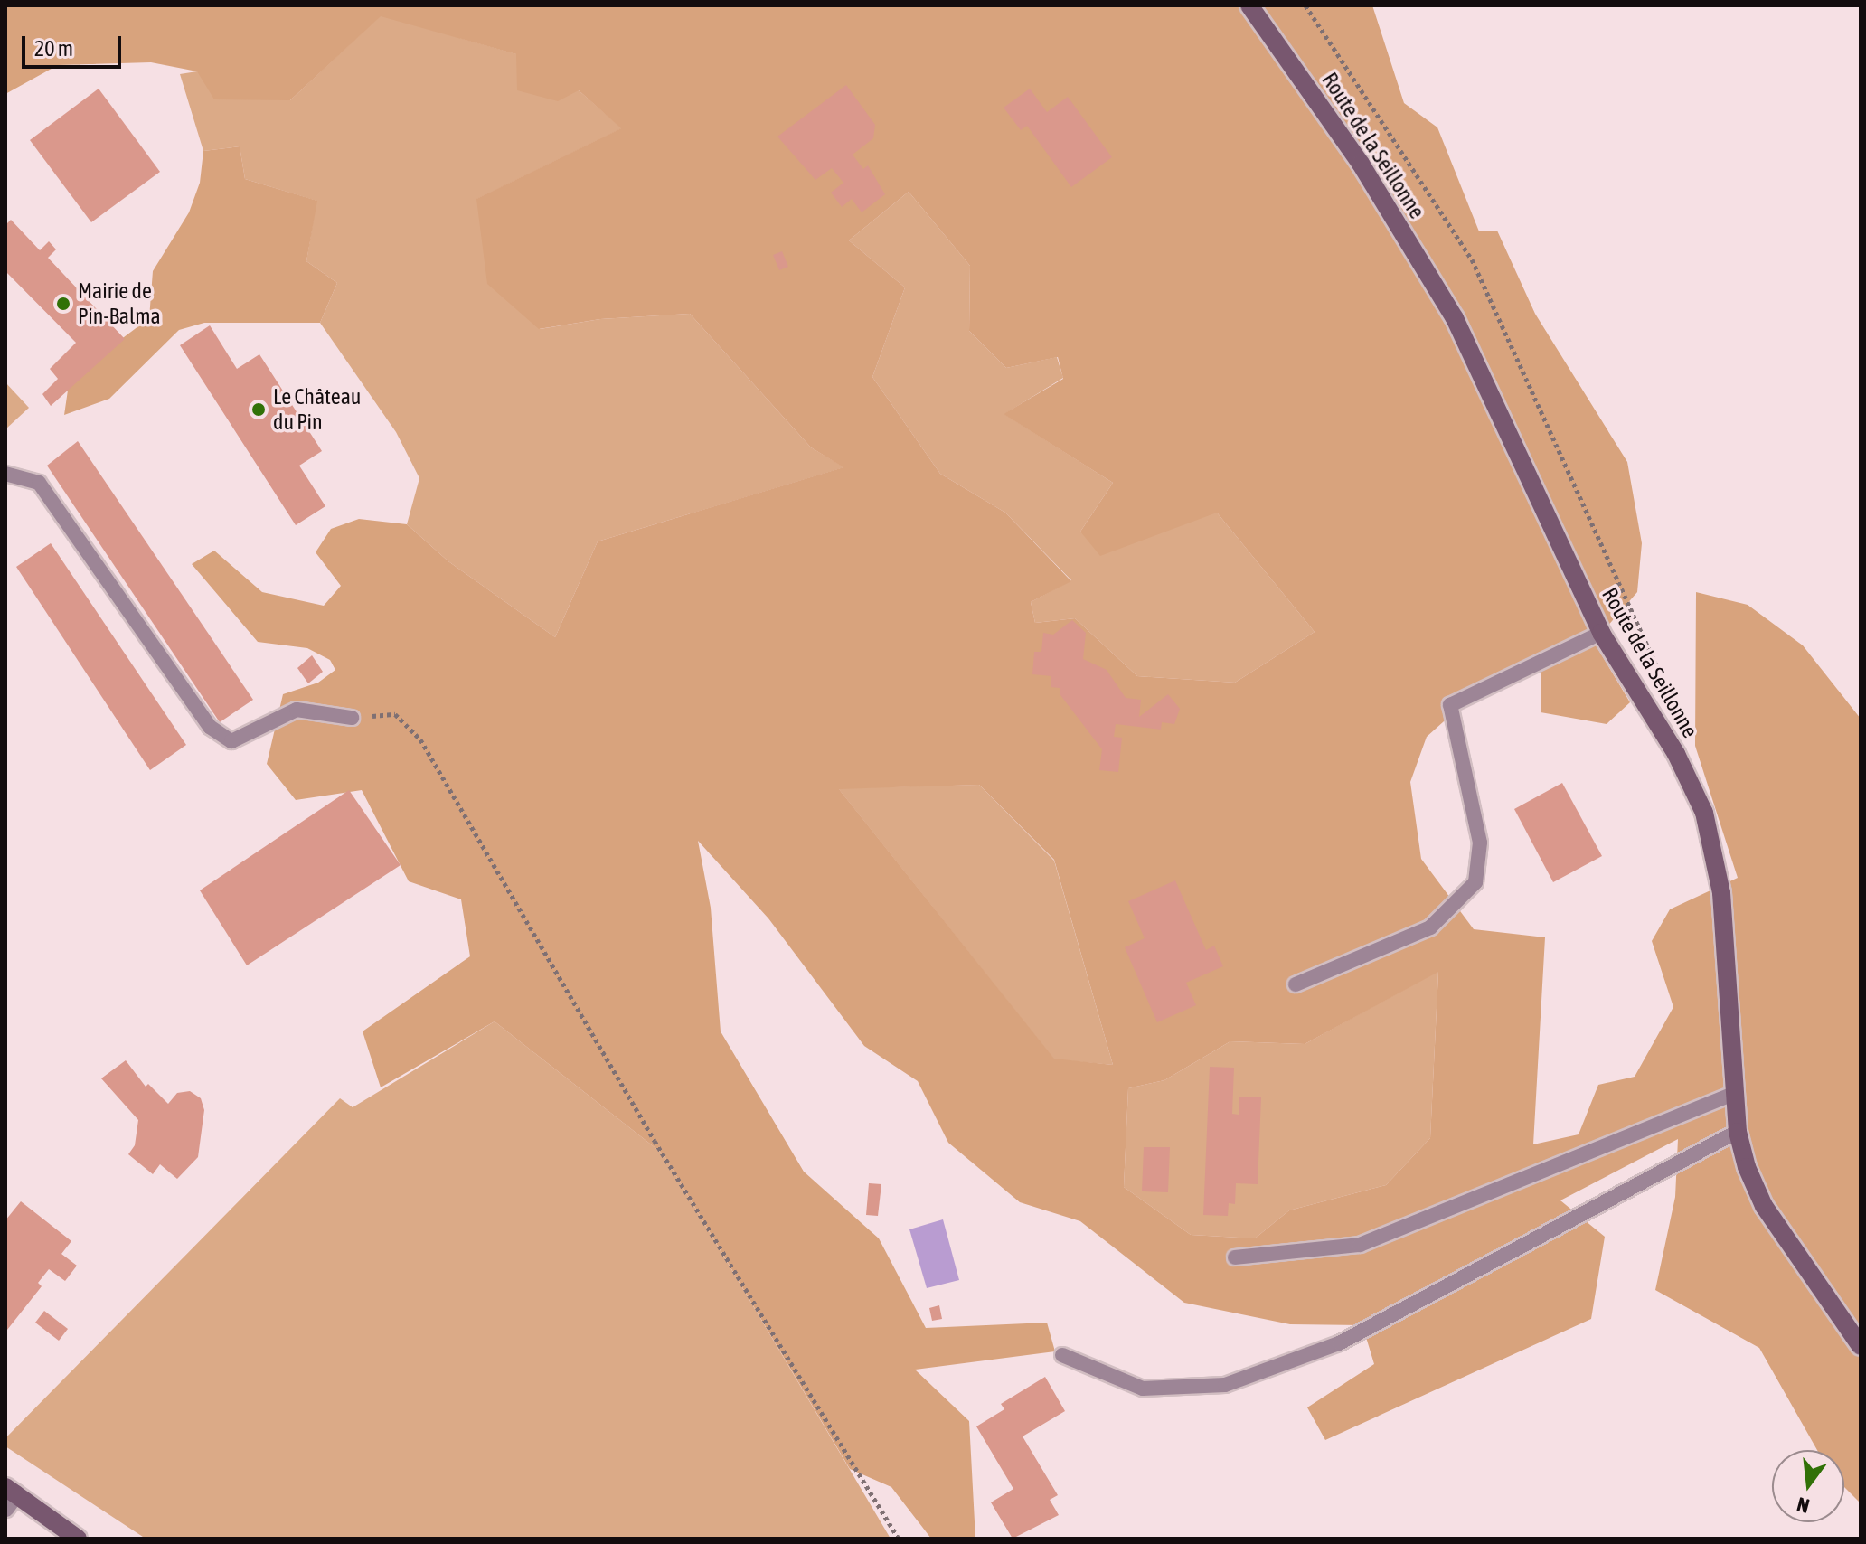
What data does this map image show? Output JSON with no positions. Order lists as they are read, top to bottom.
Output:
{
  "streets": {
    "street": ["Route de la Seillonne"]
  },
  "places": ["Mairie de Pin-Balma", "Le Château du Pin"],
  "scale_bar": "20 m",
  "north": "bottom"
}
